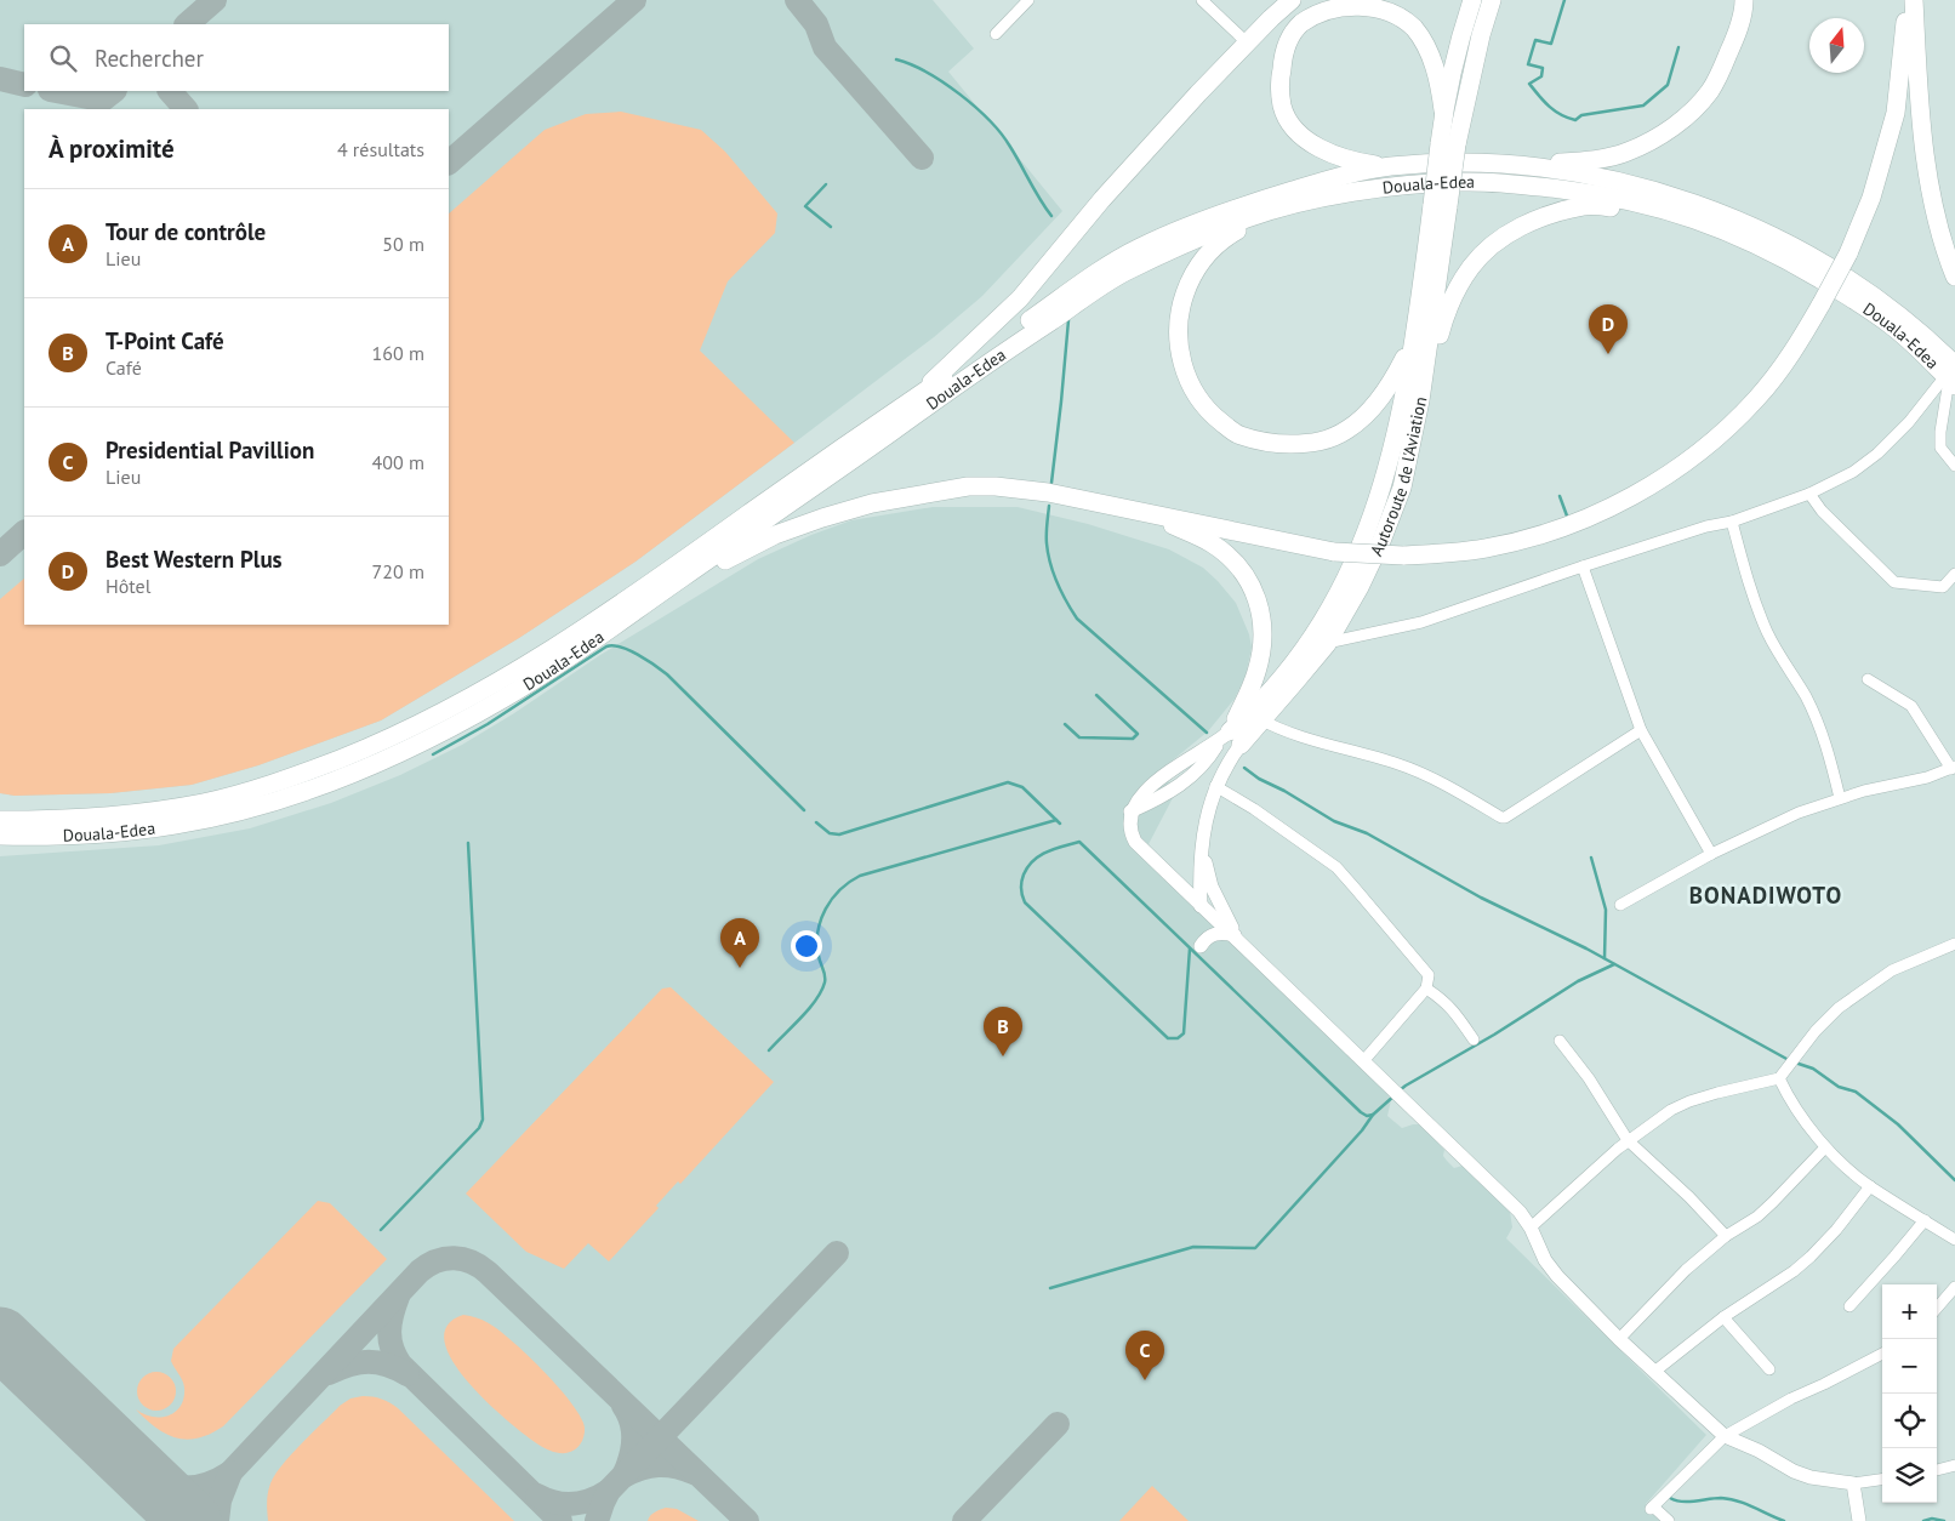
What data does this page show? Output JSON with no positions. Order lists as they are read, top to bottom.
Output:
{
  "streets": {
    "highway": ["Douala-Edea", "Autoroute de l'Aviation"]
  },
  "districts": ["BONADIWOTO"],
  "north": "top",
  "page": {
    "search": "Rechercher",
    "heading": ["À proximité", "4 résultats"],
    "list": [
      {
        "mark": "A",
        "name": "Tour de contrôle",
        "note": "Lieu",
        "value": "50 m"
      },
      {
        "mark": "B",
        "name": "T-Point Café",
        "note": "Café",
        "value": "160 m"
      },
      {
        "mark": "C",
        "name": "Presidential Pavillion",
        "note": "Lieu",
        "value": "400 m"
      },
      {
        "mark": "D",
        "name": "Best Western Plus",
        "note": "Hôtel",
        "value": "720 m"
      }
    ],
    "pins": [
      "D",
      "A",
      "B",
      "C"
    ],
    "map_buttons": ["+", "−"]
  }
}
